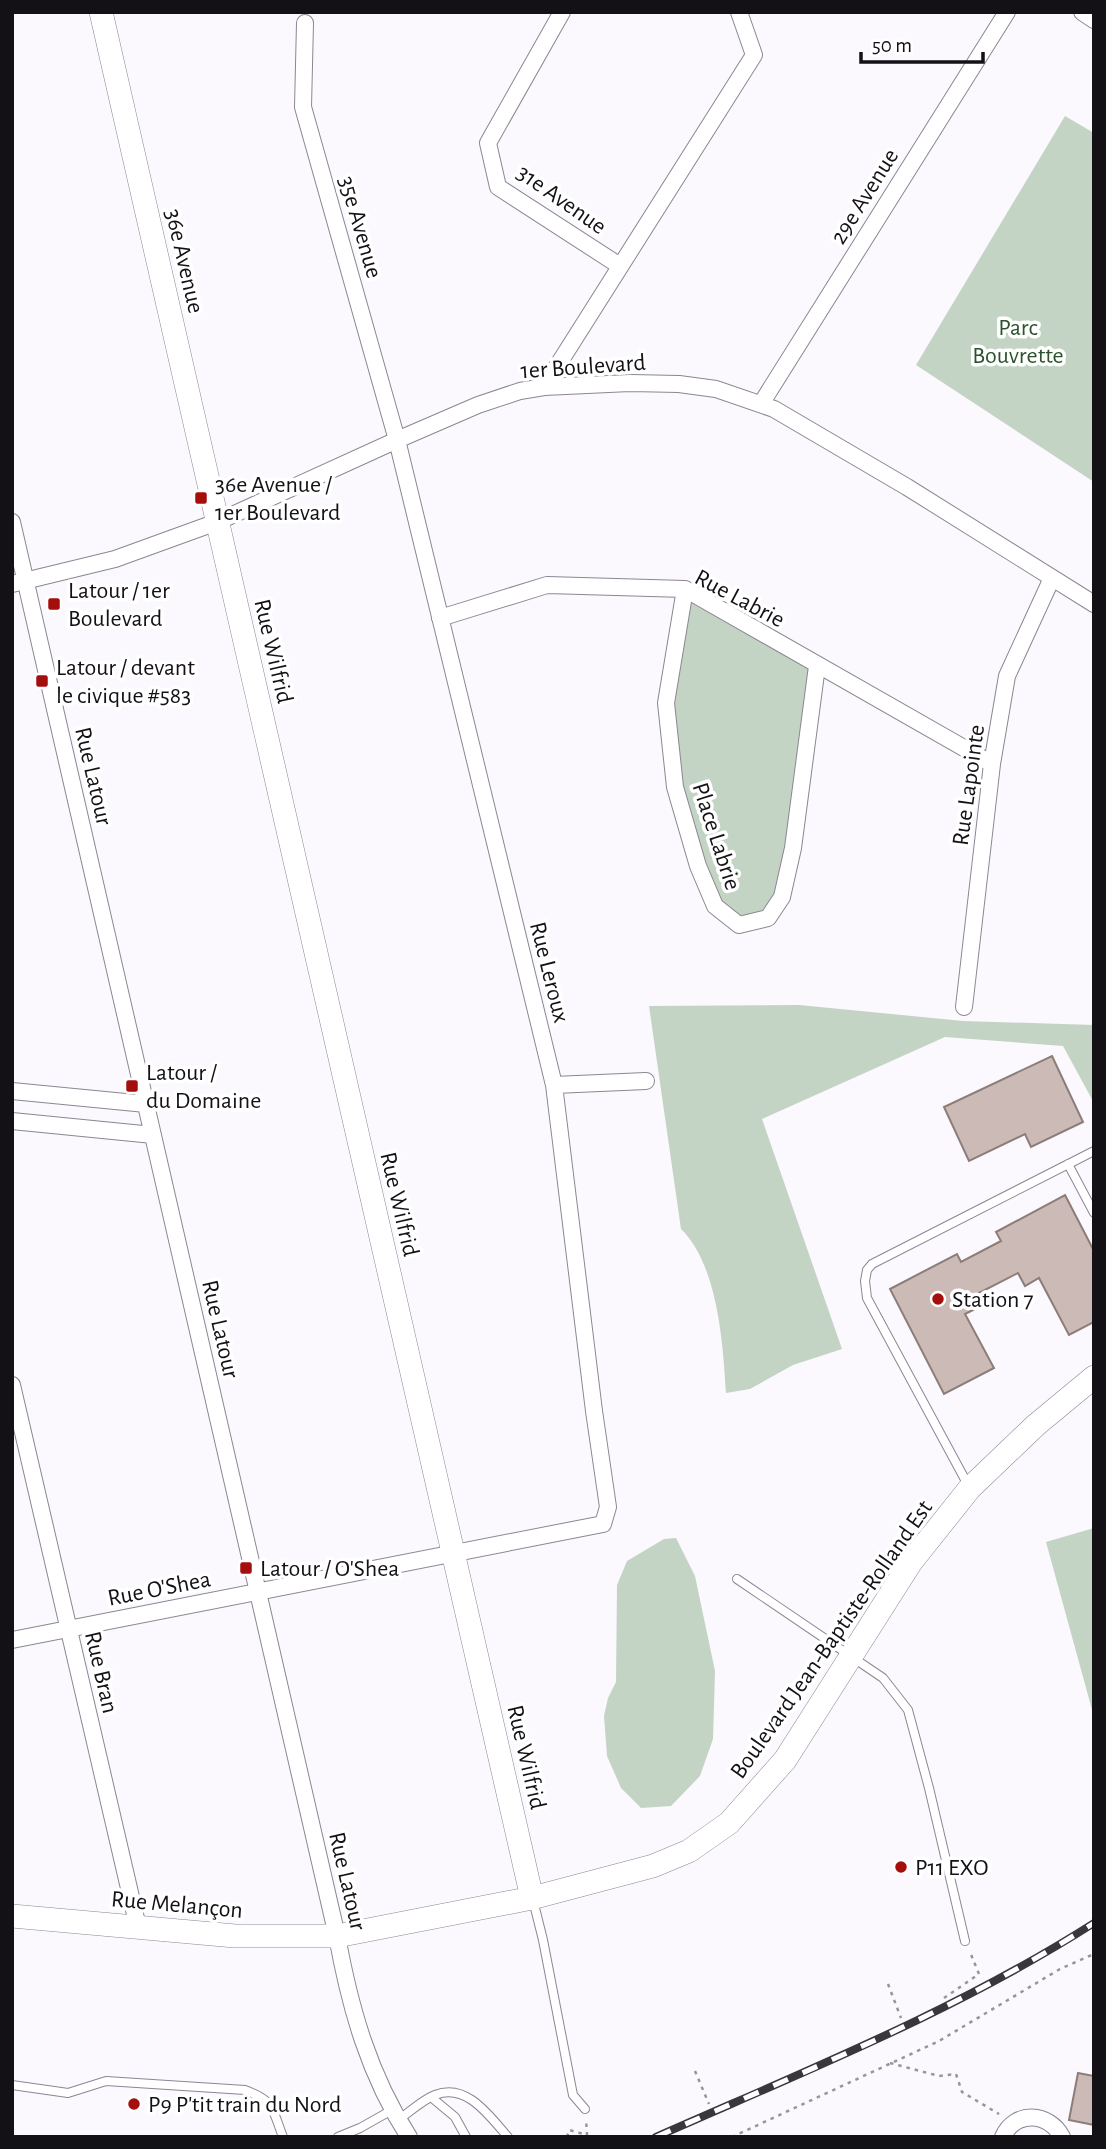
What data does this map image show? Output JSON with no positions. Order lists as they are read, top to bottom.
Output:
{
  "streets": {
    "street": [
      "29e Avenue",
      "31e Avenue",
      "35e Avenue",
      "36e Avenue",
      "1er Boulevard",
      "Rue Labrie",
      "Rue Wilfrid",
      "Rue Latour",
      "Rue Lapointe",
      "Place Labrie",
      "Rue Leroux",
      "Rue O'Shea",
      "Boulevard Jean-Baptiste-Rolland Est",
      "Rue Bran",
      "Rue Melançon"
    ]
  },
  "crossings": [
    ["29e Avenue", "1er Boulevard"],
    ["31e Avenue", "1er Boulevard"],
    ["35e Avenue", "1er Boulevard"],
    ["35e Avenue", "Rue Leroux"],
    ["36e Avenue", "1er Boulevard"],
    ["36e Avenue", "Rue Wilfrid"],
    ["1er Boulevard", "Rue Wilfrid"],
    ["1er Boulevard", "Rue Latour"],
    ["1er Boulevard", "Rue Lapointe"],
    ["1er Boulevard", "Rue Leroux"],
    ["Rue Labrie", "Rue Lapointe"],
    ["Rue Labrie", "Place Labrie"],
    ["Rue Labrie", "Rue Leroux"],
    ["Rue Wilfrid", "Rue O'Shea"],
    ["Rue Wilfrid", "Boulevard Jean-Baptiste-Rolland Est"],
    ["Rue Latour", "Rue O'Shea"],
    ["Rue Latour", "Boulevard Jean-Baptiste-Rolland Est"],
    ["Rue Latour", "Rue Melançon"],
    ["Rue Leroux", "Rue O'Shea"],
    ["Rue O'Shea", "Rue Bran"],
    ["Boulevard Jean-Baptiste-Rolland Est", "Rue Melançon"],
    ["Rue Bran", "Rue Melançon"]
  ],
  "parks": ["Parc Bouvrette"],
  "places": {
    "transit": [
      "36e Avenue / 1er Boulevard",
      "Latour / 1er Boulevard",
      "Latour / devant le civique #583",
      "Latour / du Domaine",
      "Latour / O'Shea"
    ],
    "other": ["Station 7", "P11 EXO", "P9 P'tit train du Nord"]
  },
  "scale_bar": "50 m"
}
